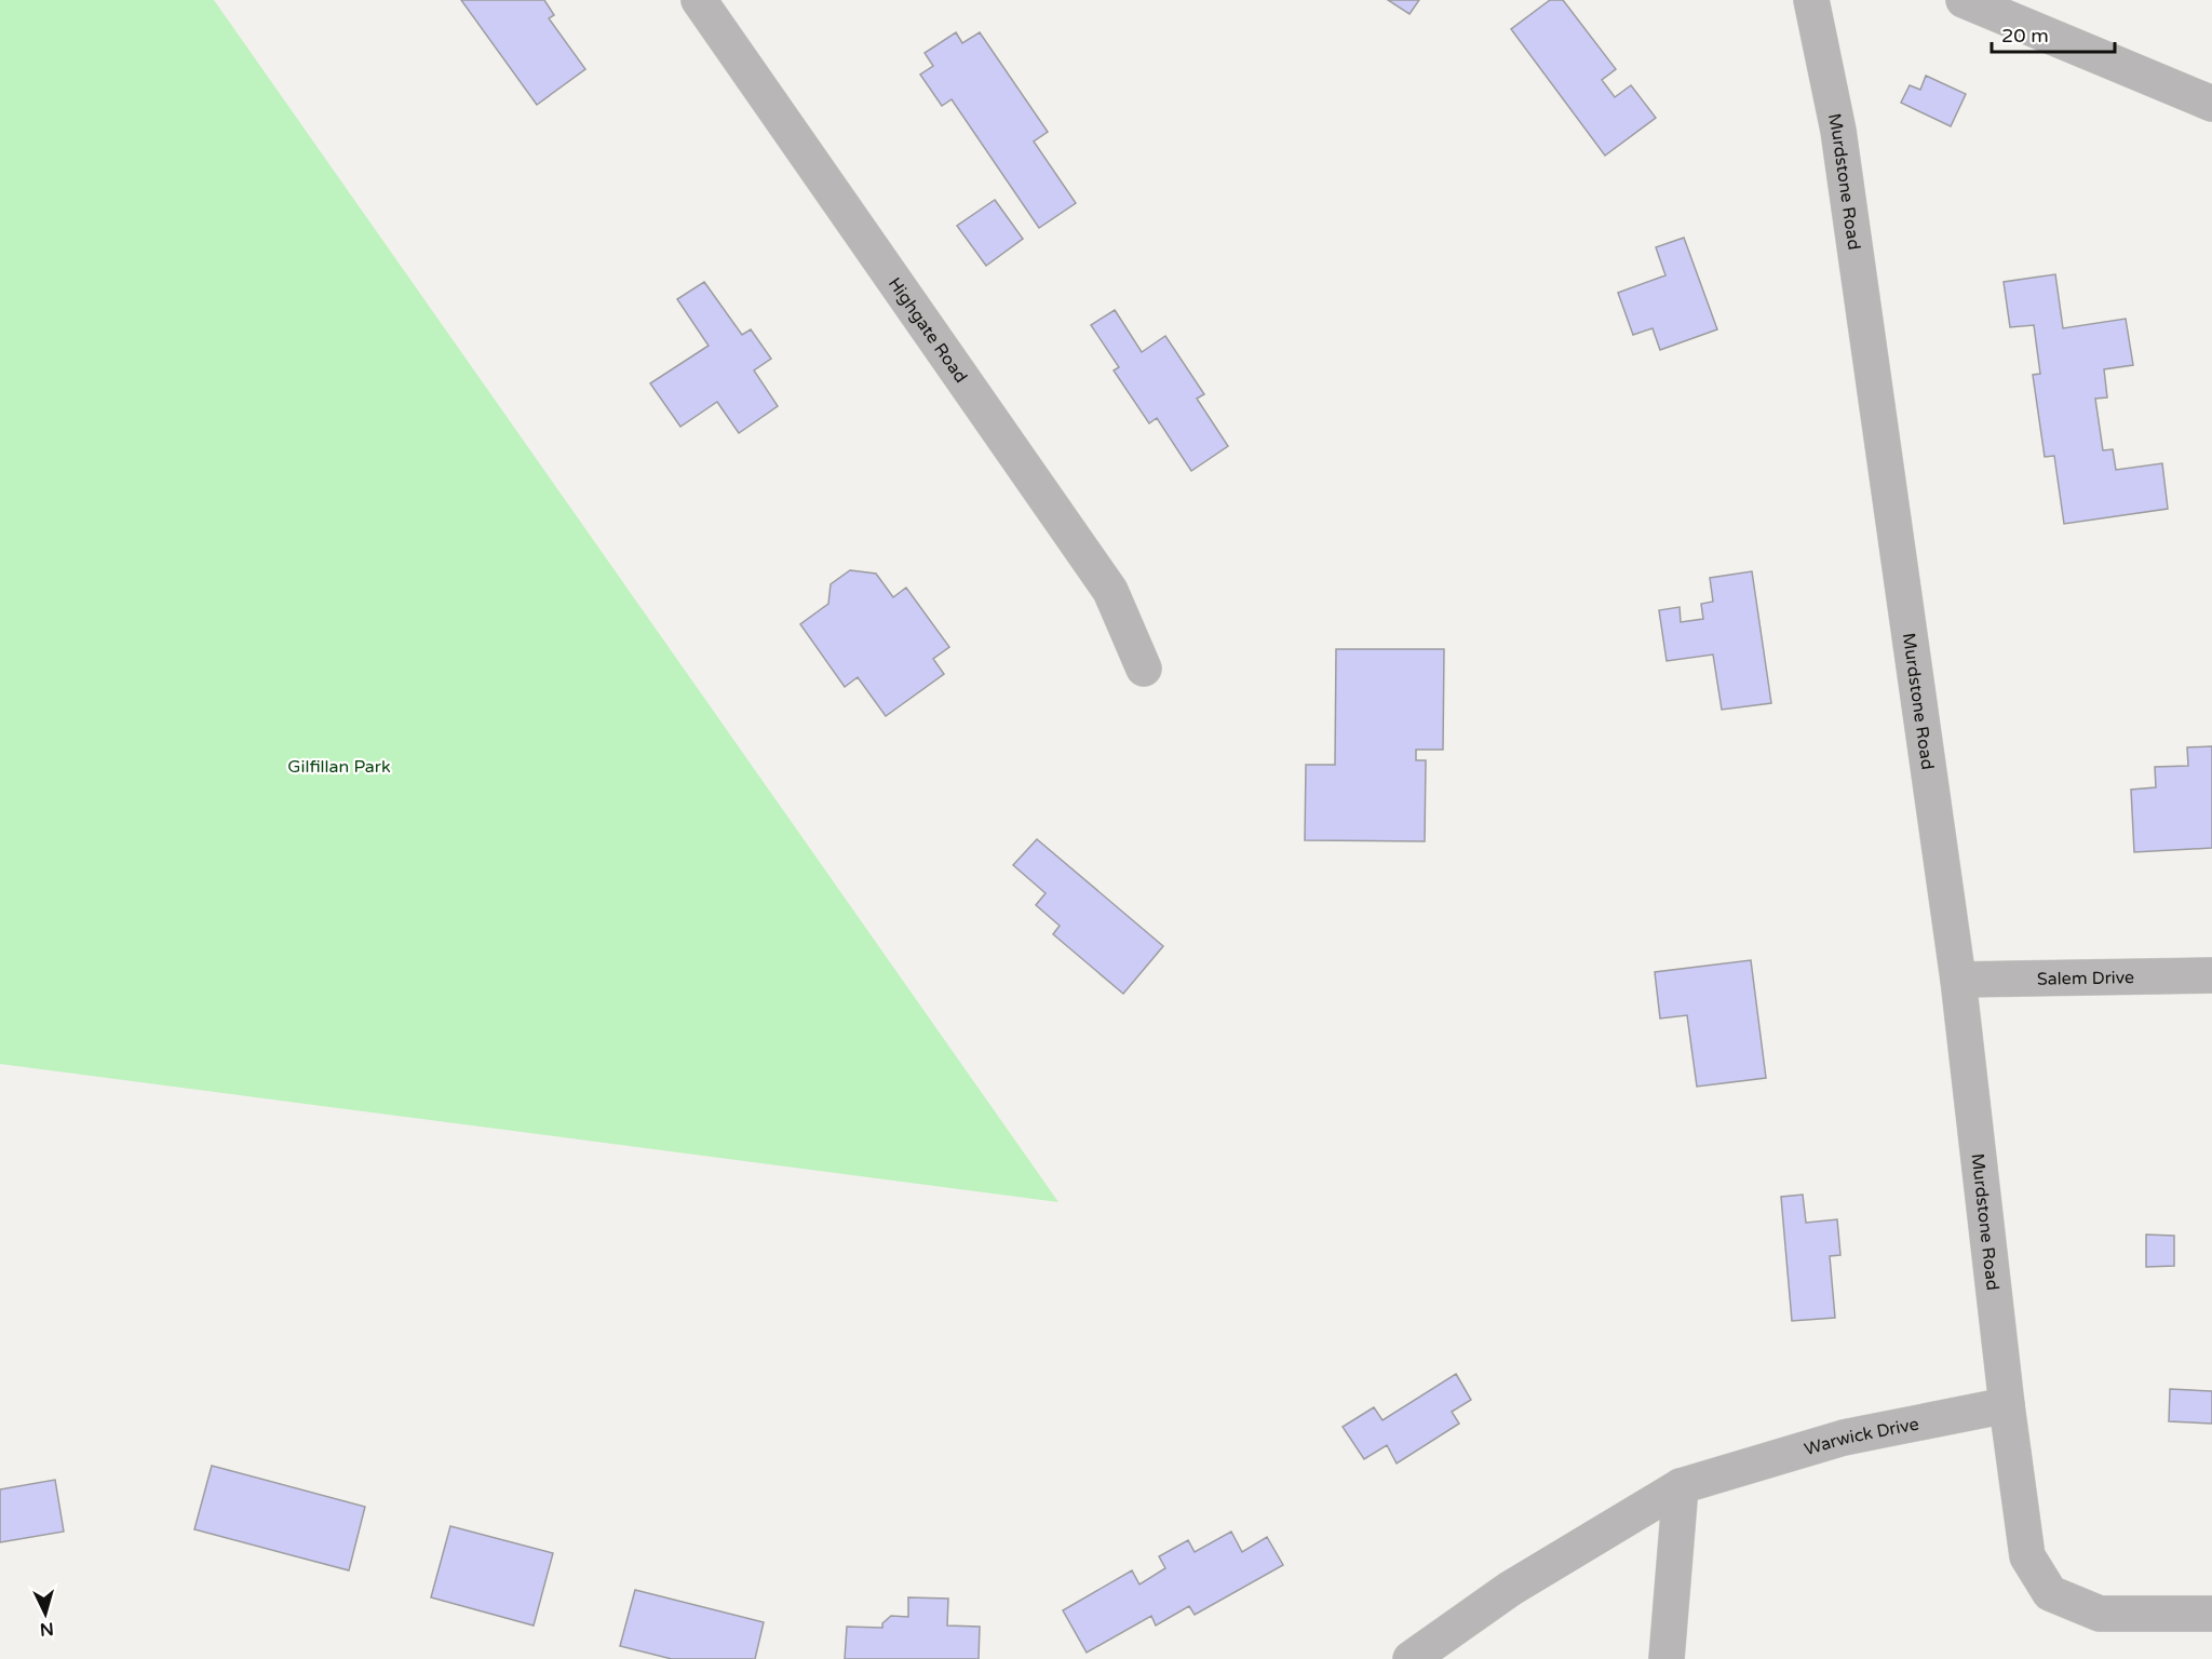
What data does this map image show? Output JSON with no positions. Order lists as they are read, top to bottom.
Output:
{
  "streets": {
    "street": [
      "Murdstone Road",
      "Highgate Road",
      "Salem Drive",
      "Warwick Drive"
    ]
  },
  "crossings": [
    ["Murdstone Road", "Salem Drive"],
    ["Murdstone Road", "Warwick Drive"]
  ],
  "parks": ["Gilfillan Park"],
  "scale_bar": "20 m",
  "north": "bottom"
}
